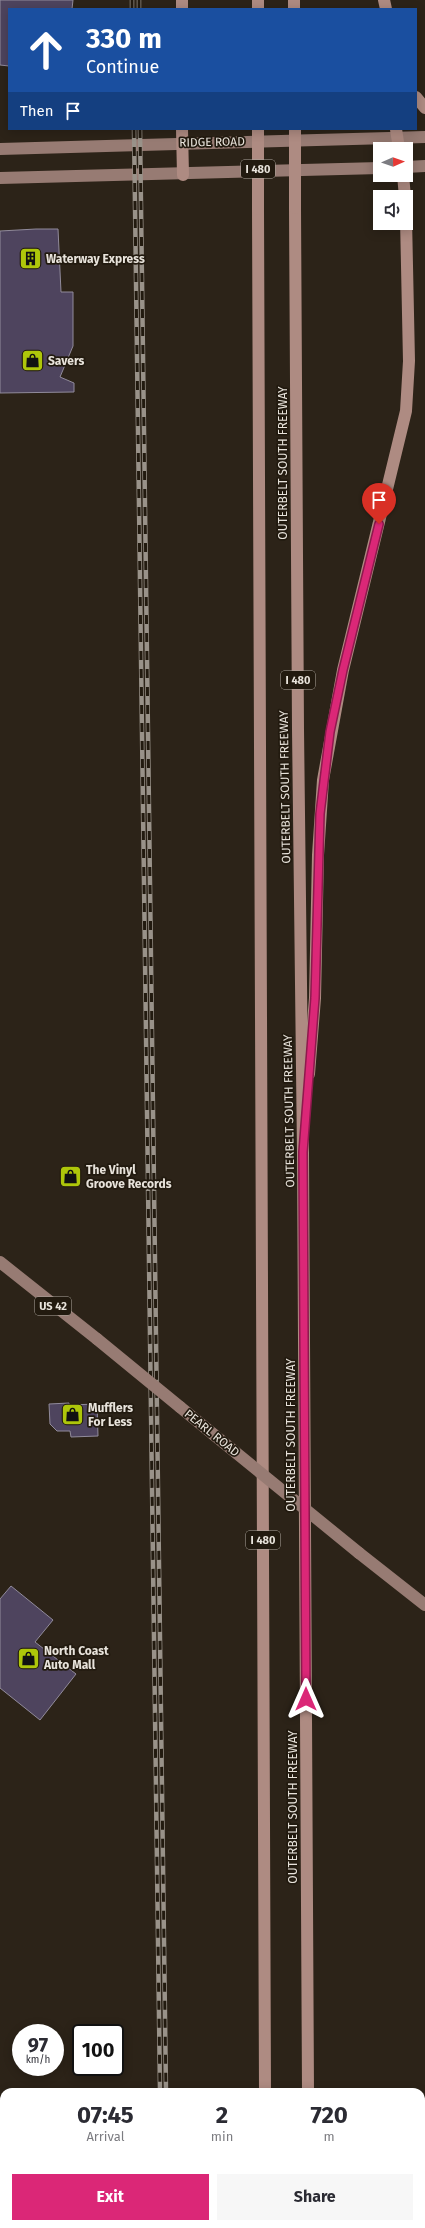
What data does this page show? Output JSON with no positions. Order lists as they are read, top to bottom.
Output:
{
  "streets": {
    "highway": ["I 480", "OUTERBELT SOUTH FREEWAY"],
    "main road": ["RIDGE ROAD", "US 42", "PEARL ROAD"]
  },
  "places": {
    "building": ["Waterway Express"],
    "shop": [
      "Savers",
      "The Vinyl Groove Records",
      "Mufflers For Less",
      "North Coast Auto Mall"
    ]
  },
  "north": "right",
  "page": {
    "turn": ["330 m", "Continue"],
    "then": "Then",
    "speed": "97 km/h",
    "limit": "100",
    "eta": [
      "07:45",
      "Arrival",
      "2",
      "min",
      "720",
      "m"
    ],
    "buttons": ["Exit", "Share"]
  }
}
